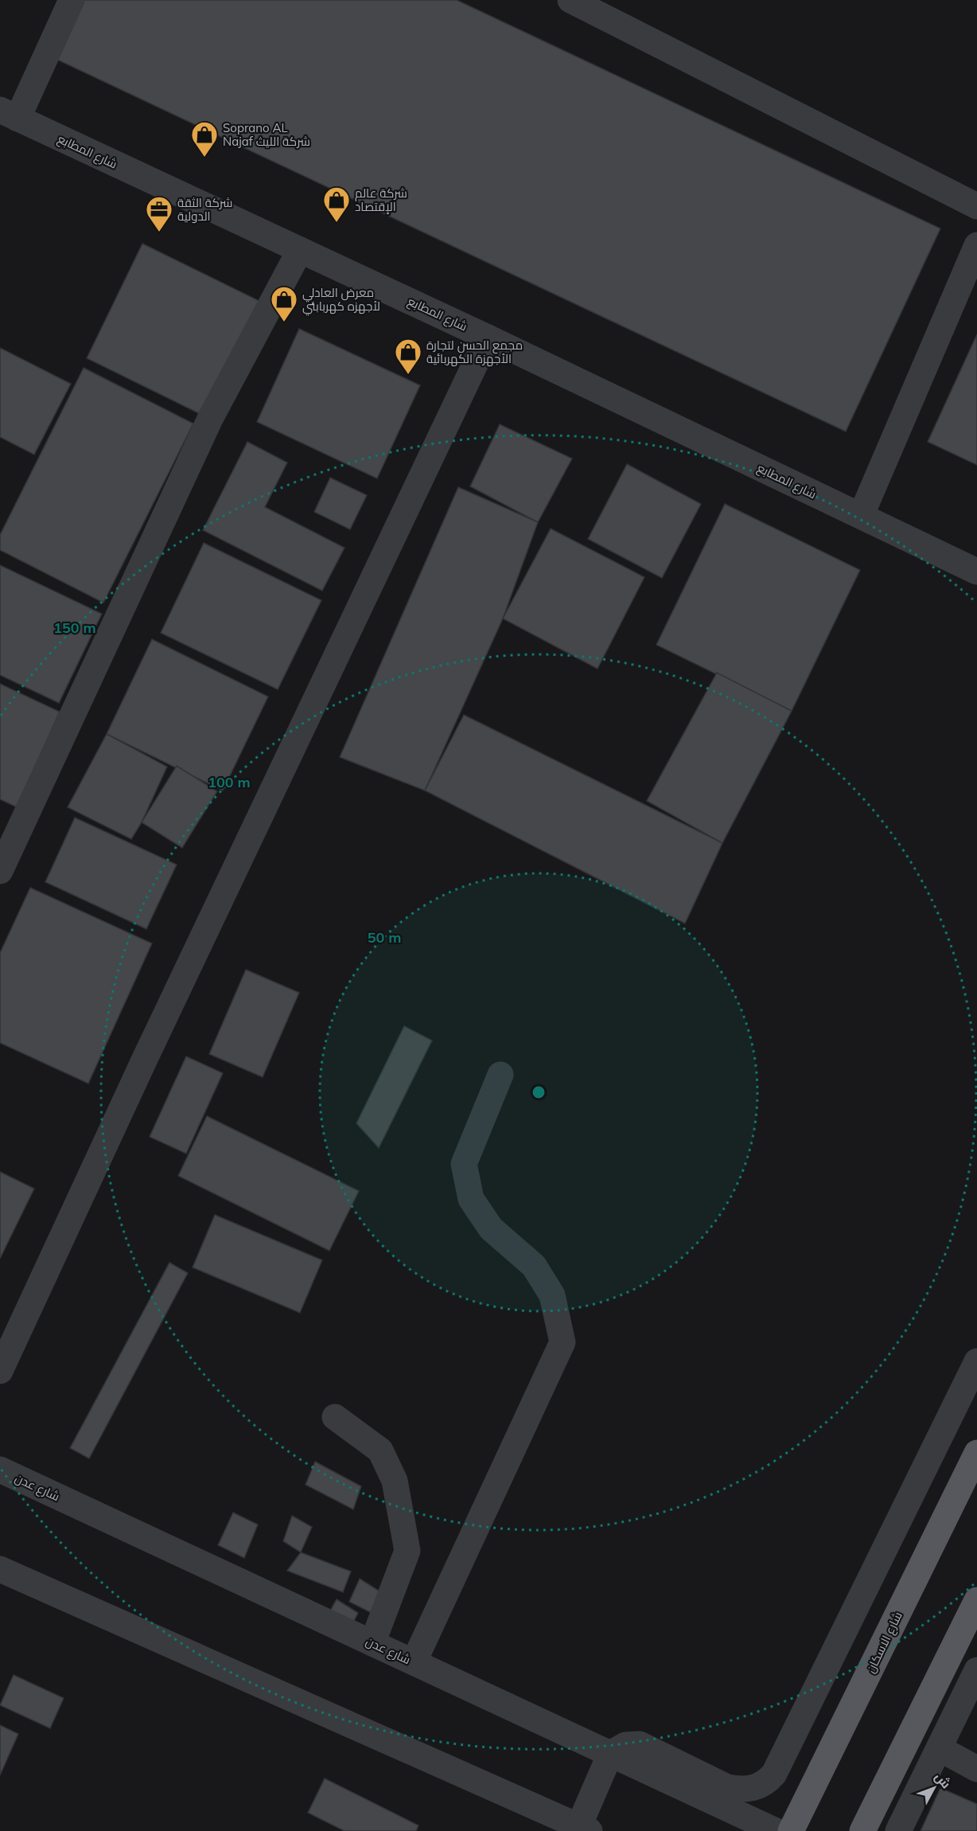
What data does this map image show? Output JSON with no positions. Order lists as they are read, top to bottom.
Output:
{
  "streets": {
    "main road": ["شارع الاسكان"],
    "street": ["شارع المطابع", "شارع عدن"]
  },
  "places": {
    "shop": [
      "Soprano AL Najaf شركة الليث",
      "شركة عالم الإقتصاد",
      "معرض العادلي لأجهزه كهربابئي",
      "مجمع الحسن لتجارة الأجهزة الكهربائية"
    ],
    "office": ["شركة الثقة الدولية"]
  },
  "north": "top right",
  "rings": ["150 m", "100 m", "50 m"]
}
